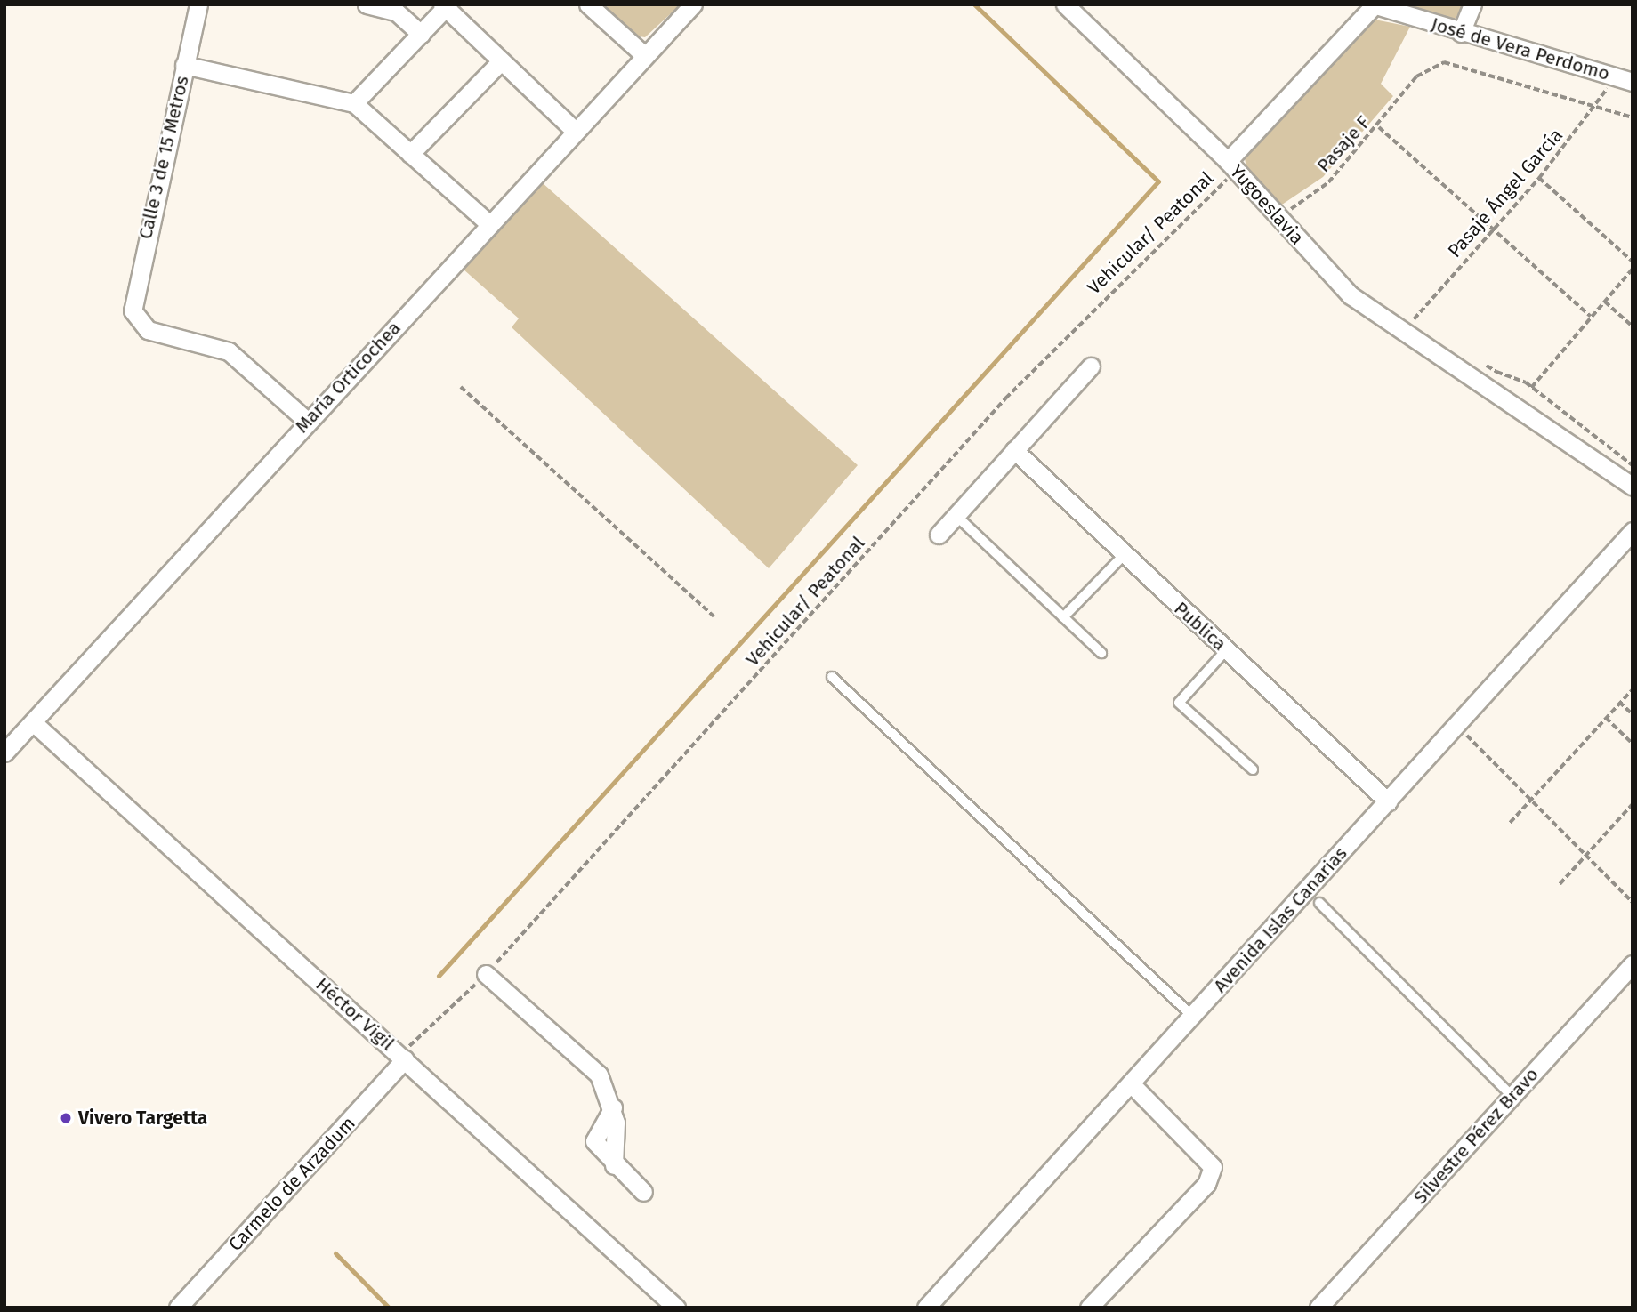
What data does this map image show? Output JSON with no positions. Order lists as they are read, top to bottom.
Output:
{
  "streets": {
    "street": [
      "José de Vera Perdomo",
      "Calle 3 de 15 Metros",
      "Yugoeslavia",
      "María Orticochea",
      "Publica",
      "Avenida Islas Canarias",
      "Héctor Vigil",
      "Silvestre Pérez Bravo",
      "Carmelo de Arzadum"
    ],
    "path": ["Pasaje F", "Pasaje Ángel García", "Vehicular/ Peatonal"]
  },
  "crossings": [
    ["José de Vera Perdomo", "Pasaje F"],
    ["José de Vera Perdomo", "Pasaje Ángel García"],
    ["Pasaje F", "Yugoeslavia"],
    ["Calle 3 de 15 Metros", "María Orticochea"],
    ["Yugoeslavia", "Vehicular/ Peatonal"],
    ["Vehicular/ Peatonal", "Héctor Vigil"],
    ["Vehicular/ Peatonal", "Carmelo de Arzadum"],
    ["María Orticochea", "Héctor Vigil"],
    ["Publica", "Avenida Islas Canarias"],
    ["Héctor Vigil", "Carmelo de Arzadum"]
  ],
  "places": ["Vivero Targetta"]
}
